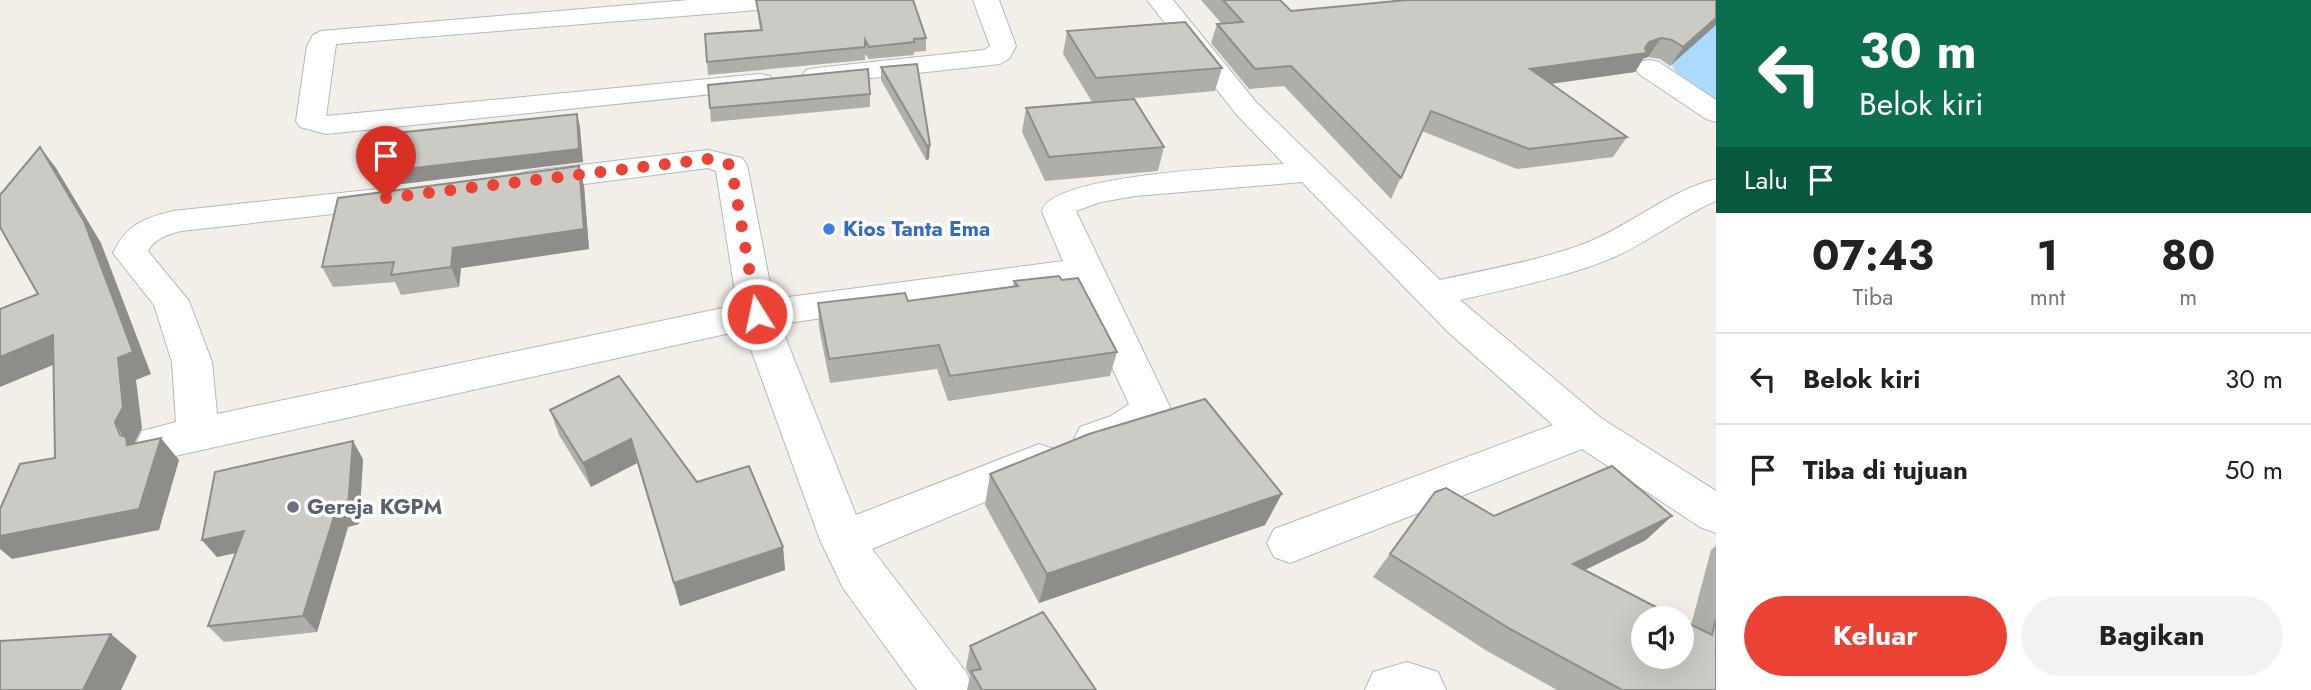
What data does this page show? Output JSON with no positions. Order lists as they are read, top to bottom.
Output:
{
  "places": ["Kios Tanta Ema", "Gereja KGPM"],
  "page": {
    "turn": ["30 m", "Belok kiri"],
    "then": "Lalu",
    "eta": [
      "07:43",
      "Tiba",
      "1",
      "mnt",
      "80",
      "m"
    ],
    "list": [
      {
        "name": "Belok kiri",
        "value": "30 m"
      },
      {
        "name": "Tiba di tujuan",
        "value": "50 m"
      }
    ],
    "buttons": ["Keluar", "Bagikan"]
  }
}
